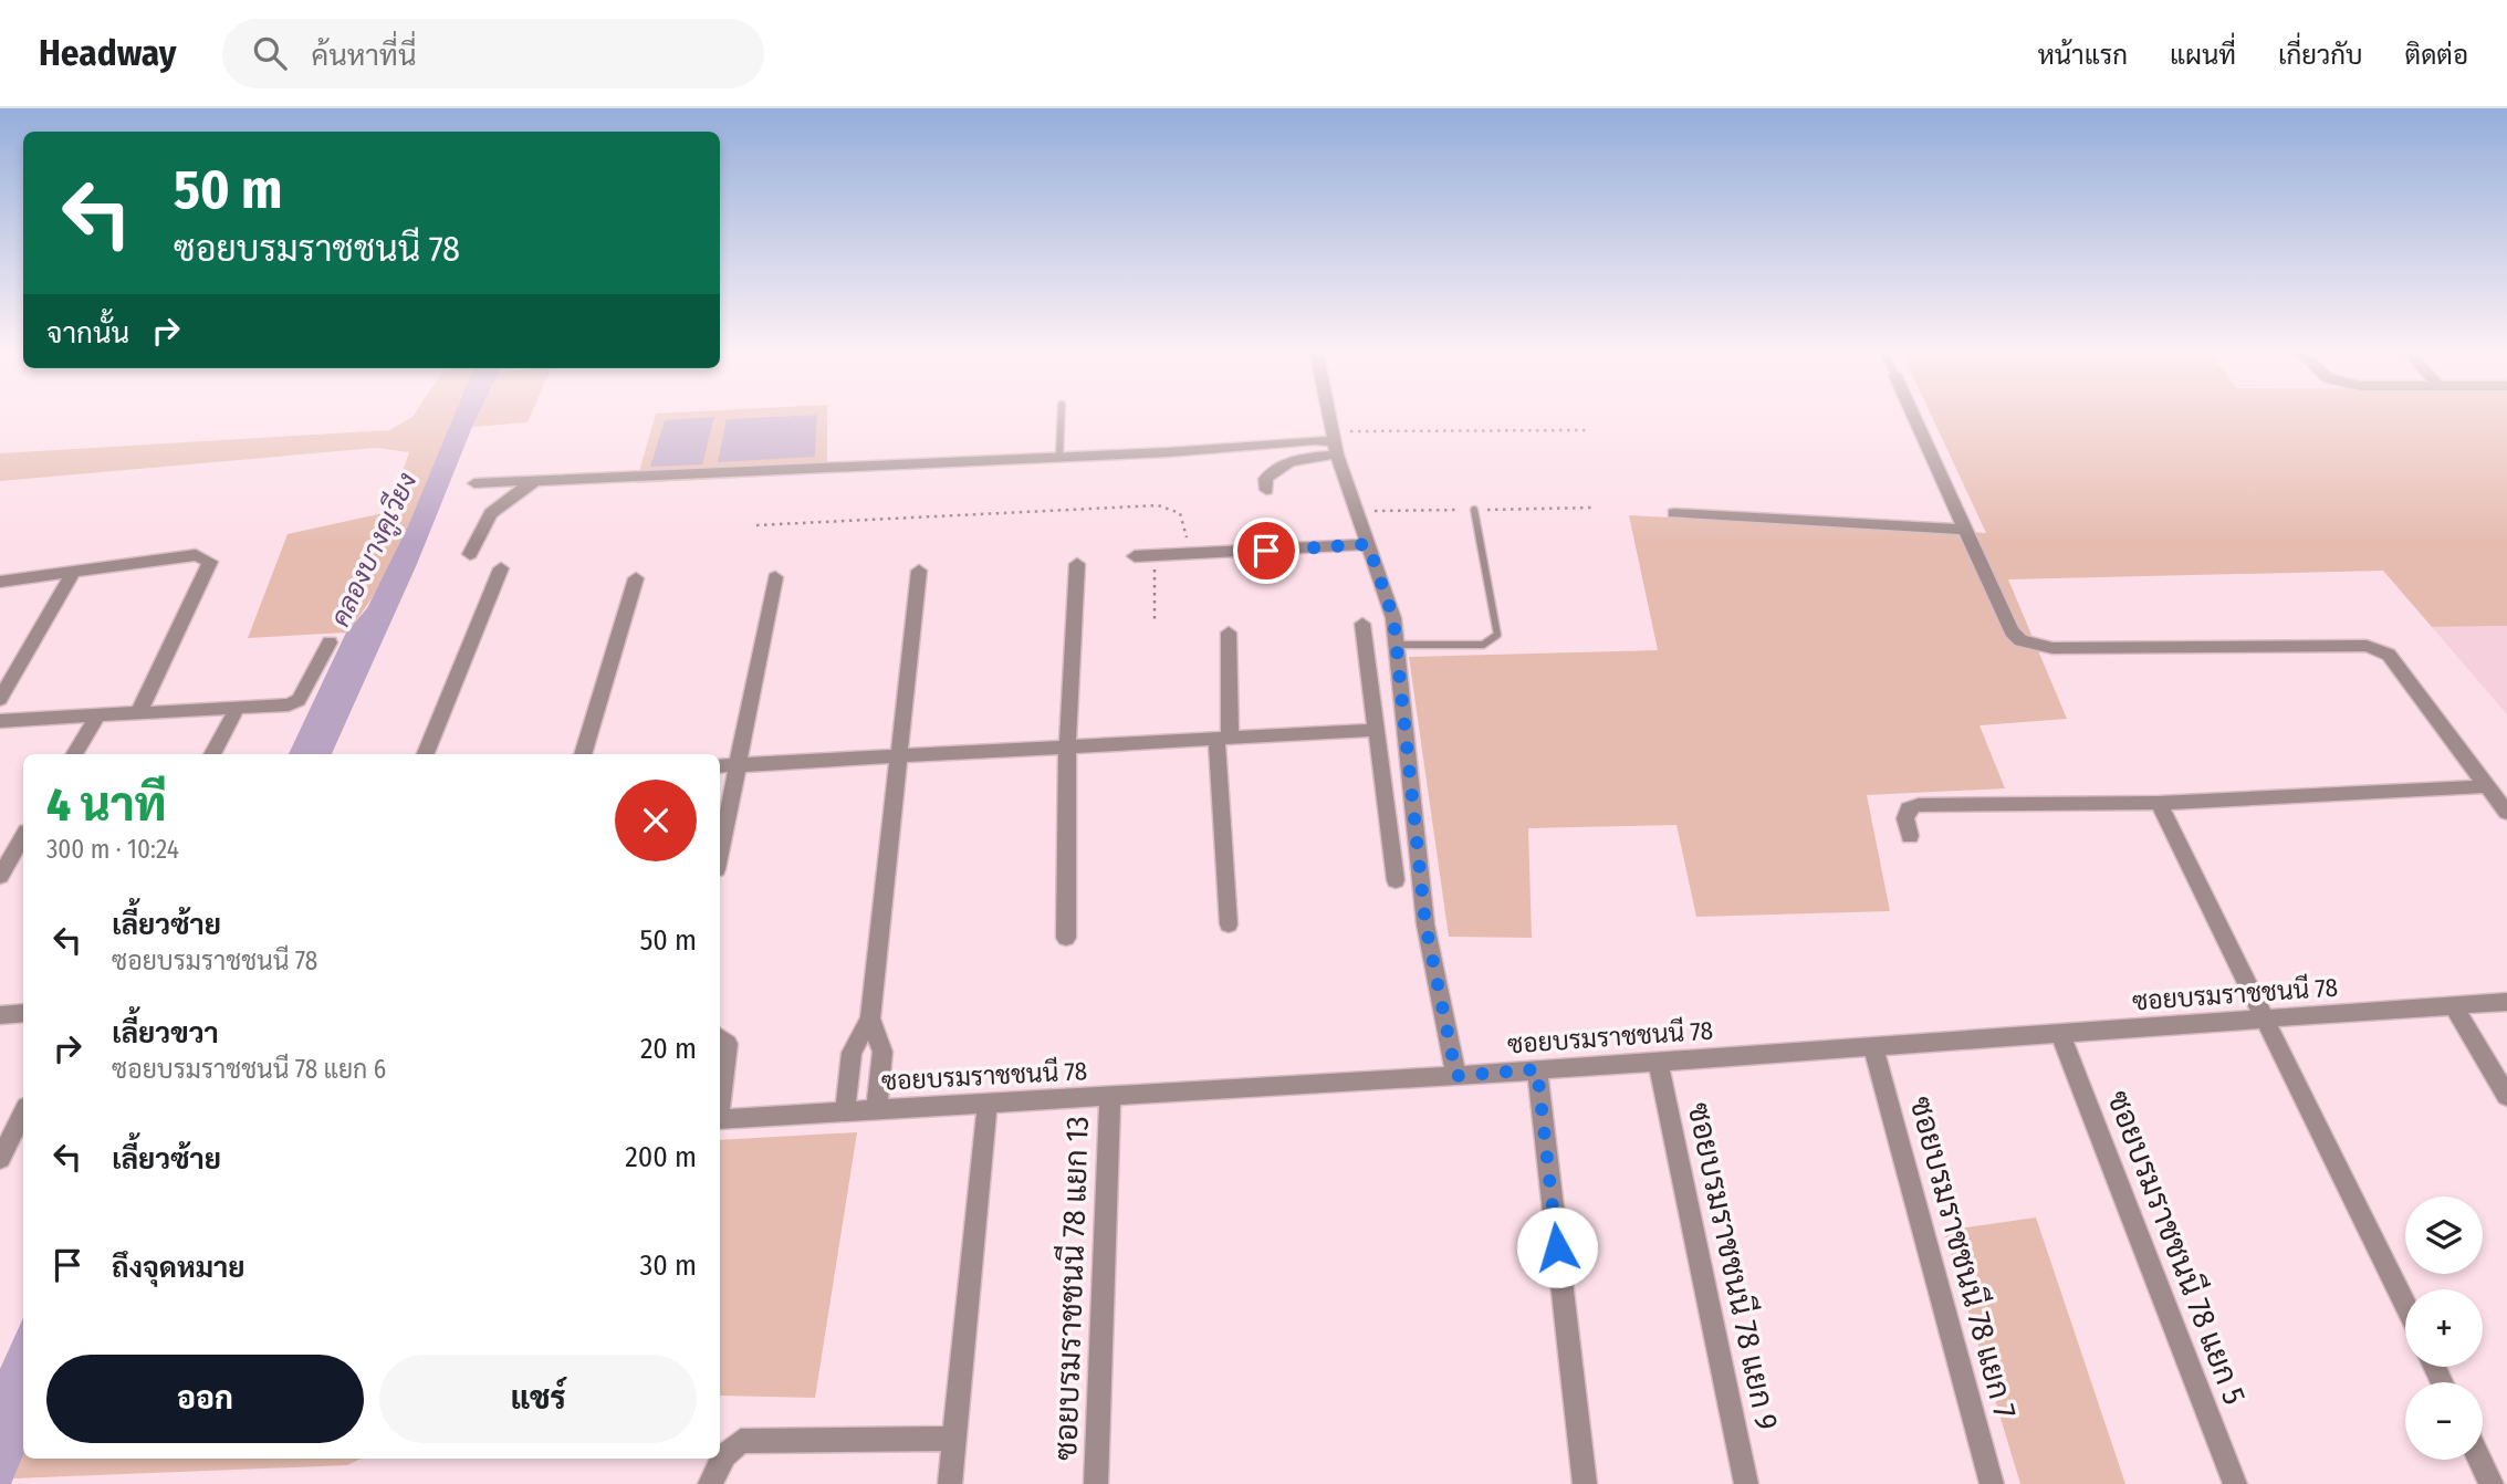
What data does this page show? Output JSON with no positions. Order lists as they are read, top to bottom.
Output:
{
  "streets": {
    "street": [
      "ซอยบรมราชชนนี 78",
      "ซอยบรมราชชนนี 78 แยก 5",
      "ซอยบรมราชชนนี 78 แยก 7",
      "ซอยบรมราชชนนี 78 แยก 9",
      "ซอยบรมราชชนนี 78 แยก 13"
    ]
  },
  "crossings": [
    ["ซอยบรมราชชนนี 78", "ซอยบรมราชชนนี 78 แยก 5"],
    ["ซอยบรมราชชนนี 78", "ซอยบรมราชชนนี 78 แยก 7"],
    ["ซอยบรมราชชนนี 78", "ซอยบรมราชชนนี 78 แยก 9"],
    ["ซอยบรมราชชนนี 78", "ซอยบรมราชชนนี 78 แยก 13"]
  ],
  "water": ["คลองบางคูเวียง"],
  "page": {
    "header": "Headway",
    "search": "ค้นหาที่นี่",
    "nav": [
      "หน้าแรก",
      "แผนที่",
      "เกี่ยวกับ",
      "ติดต่อ"
    ],
    "turn": ["50 m", "ซอยบรมราชชนนี 78"],
    "then": "จากนั้น",
    "heading": ["4 นาที", "300 m · 10:24"],
    "list": [
      {
        "name": "เลี้ยวซ้าย",
        "note": "ซอยบรมราชชนนี 78",
        "value": "50 m"
      },
      {
        "name": "เลี้ยวขวา",
        "note": "ซอยบรมราชชนนี 78 แยก 6",
        "value": "20 m"
      },
      {
        "name": "เลี้ยวซ้าย",
        "value": "200 m"
      },
      {
        "name": "ถึงจุดหมาย",
        "value": "30 m"
      }
    ],
    "map_buttons": ["+", "−"],
    "buttons": ["ออก", "แชร์"]
  }
}
